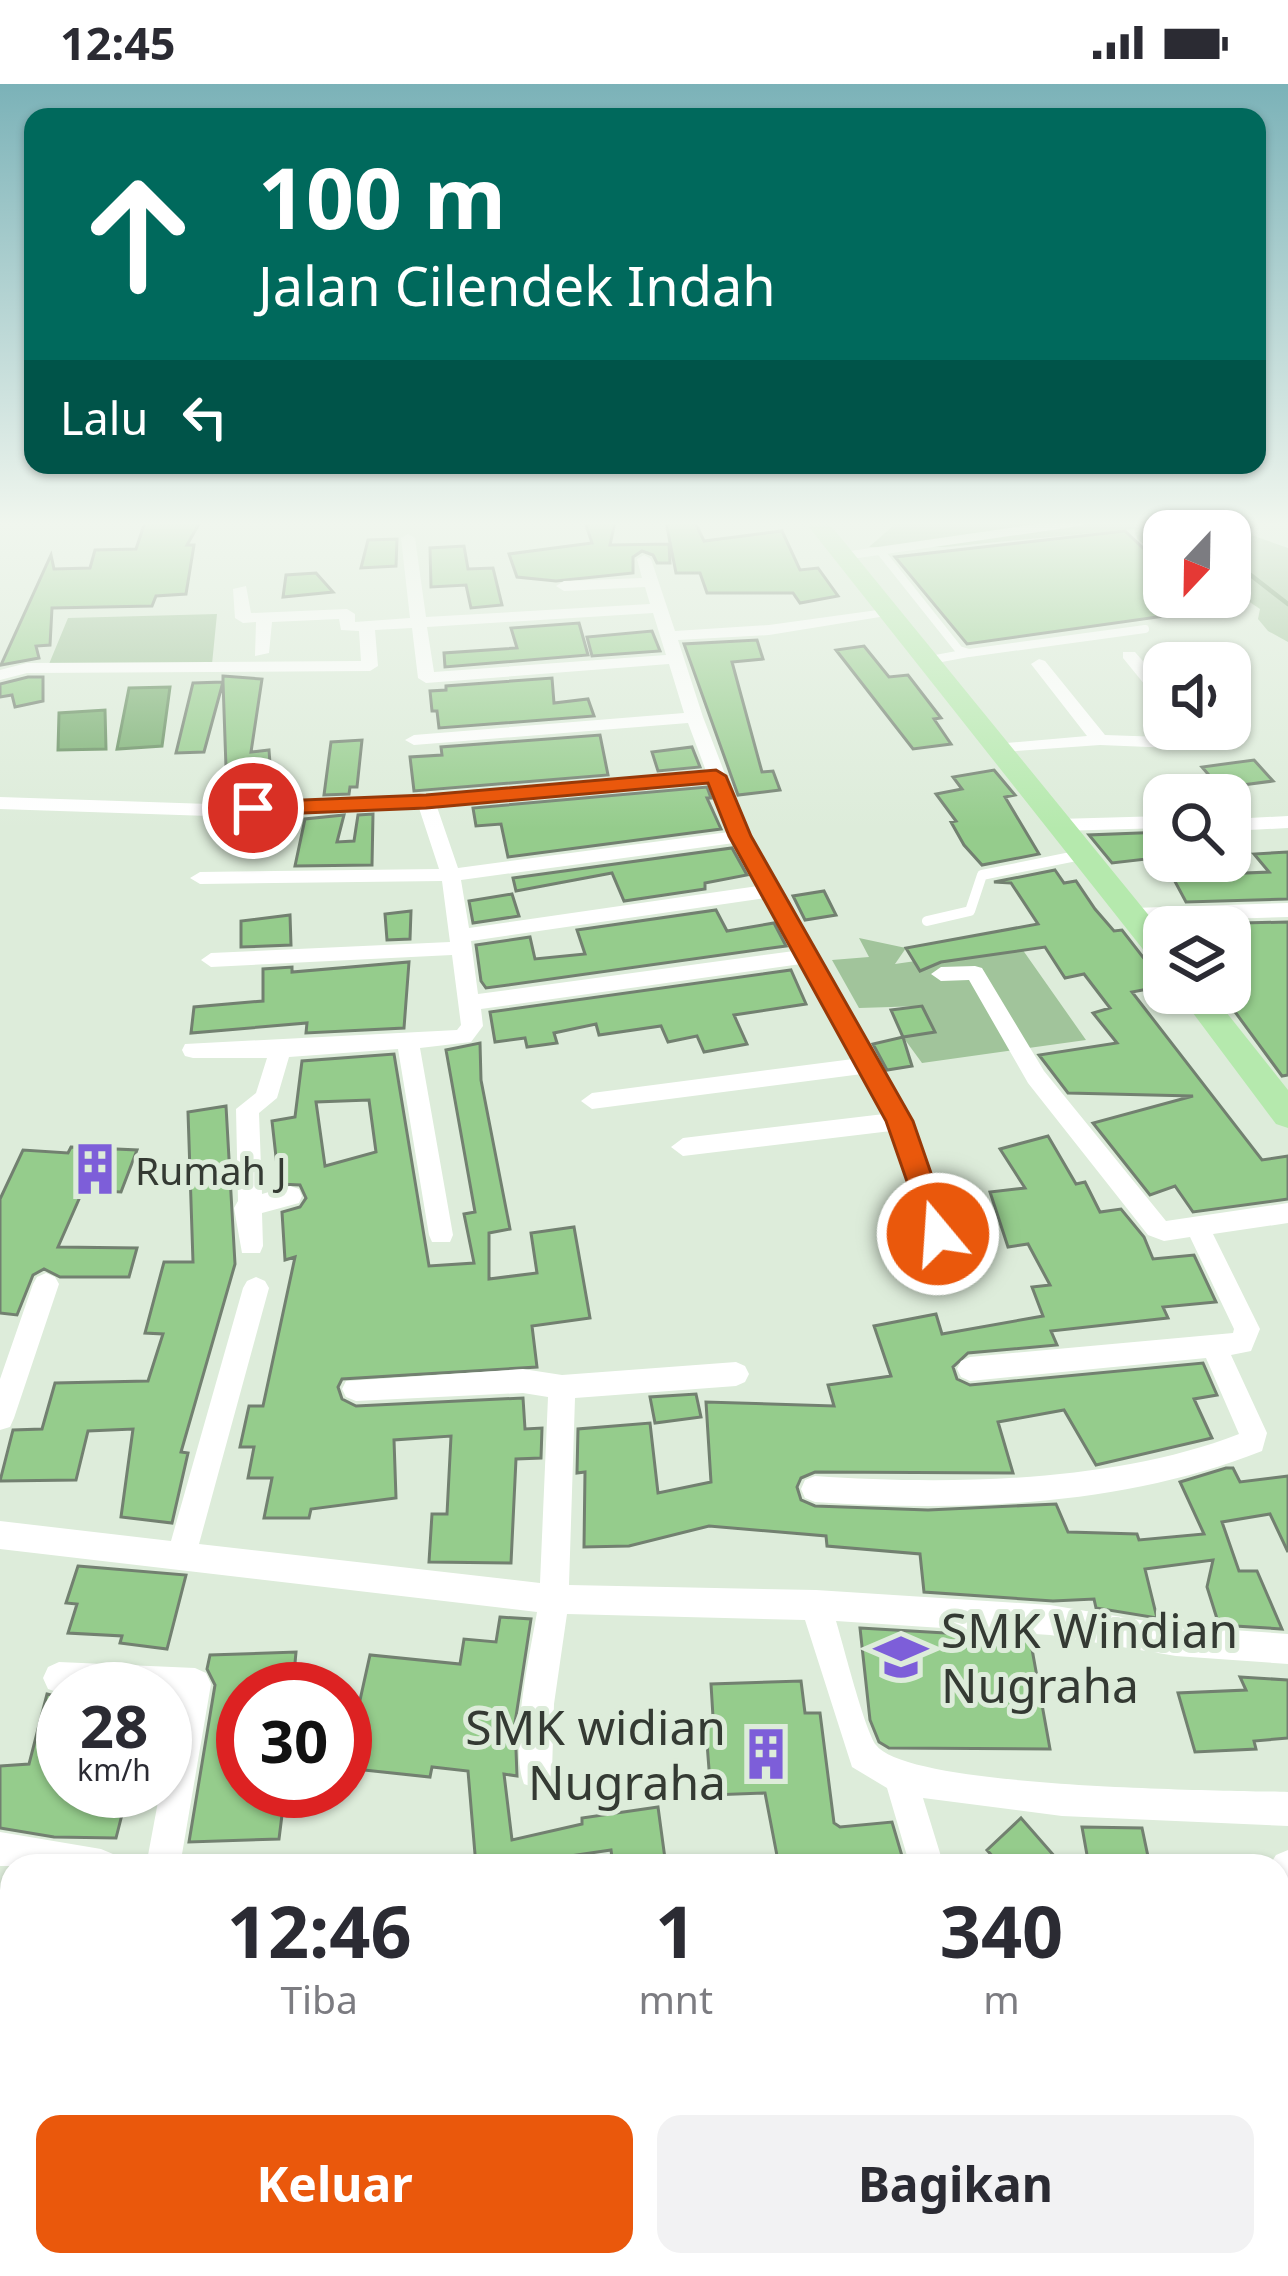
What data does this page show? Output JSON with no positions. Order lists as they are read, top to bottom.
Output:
{
  "places": {
    "building": ["Rumah J", "SMK widian Nugraha"],
    "school or university": ["SMK Windian Nugraha"]
  },
  "north": "bottom",
  "page": {
    "status": "12:45",
    "turn": ["100 m", "Jalan Cilendek Indah"],
    "then": "Lalu",
    "speed": "28 km/h",
    "limit": "30",
    "eta": [
      "12:46",
      "Tiba",
      "1",
      "mnt",
      "340",
      "m"
    ],
    "buttons": ["Keluar", "Bagikan"]
  }
}
